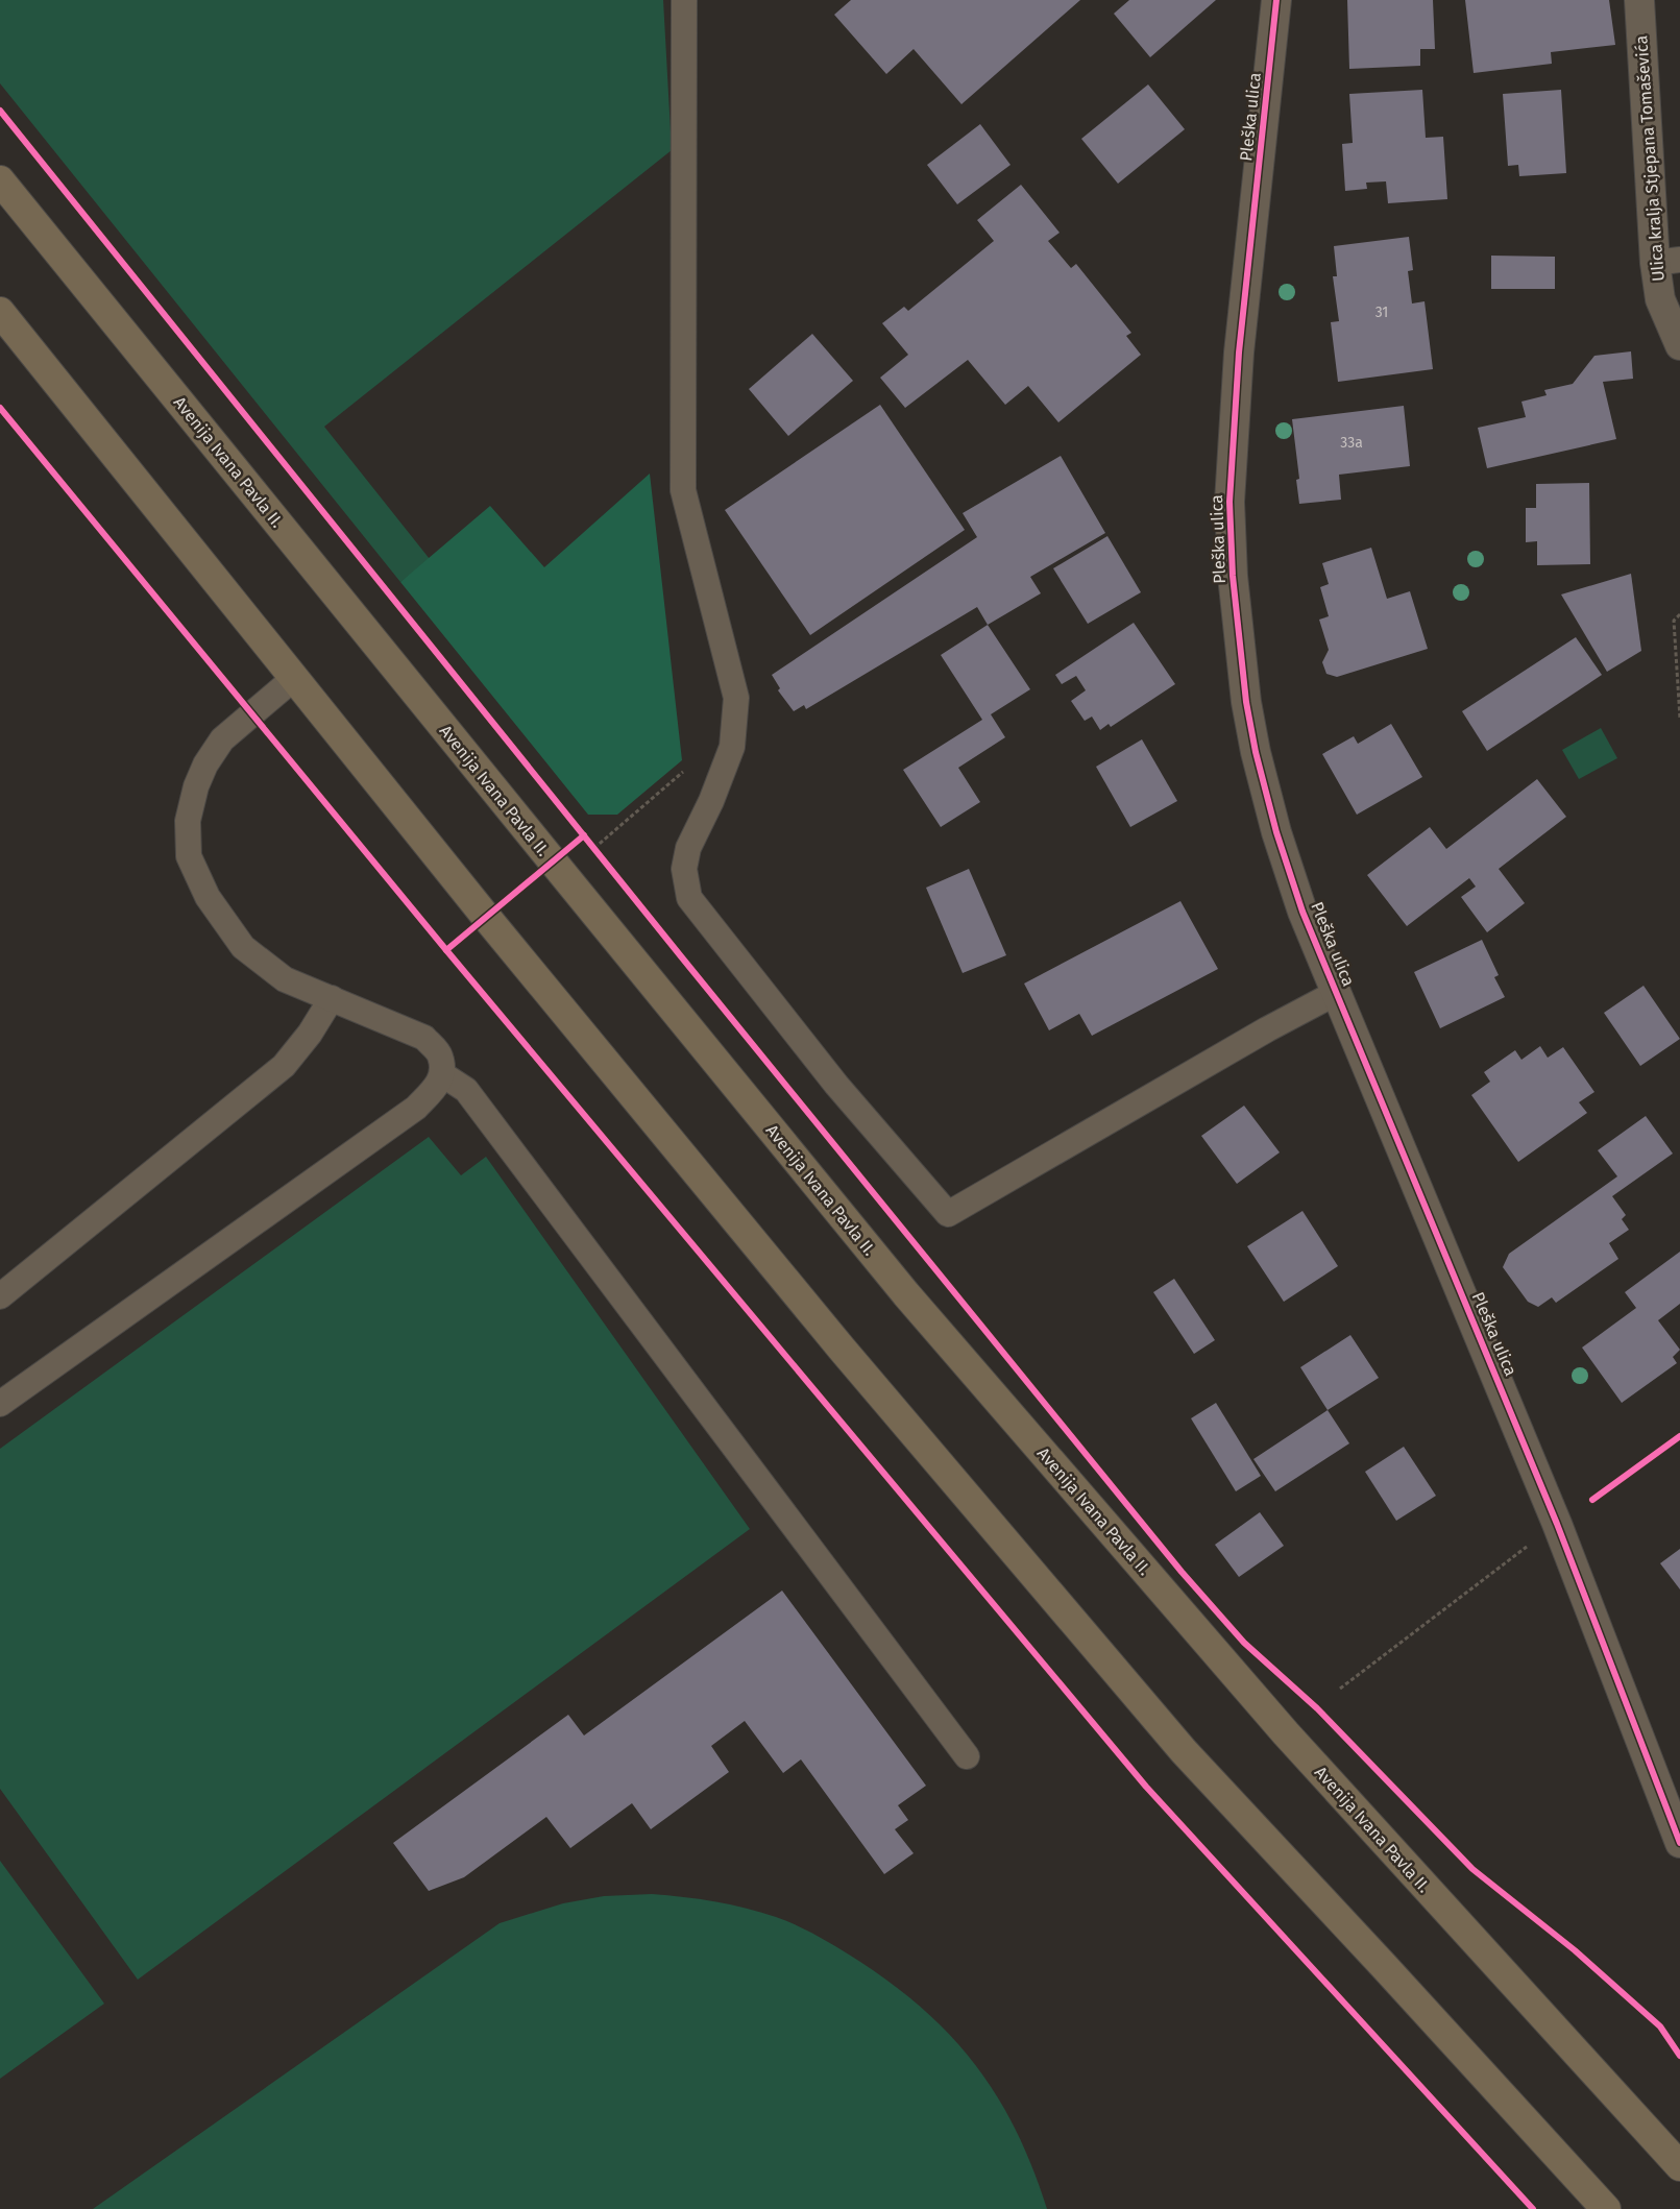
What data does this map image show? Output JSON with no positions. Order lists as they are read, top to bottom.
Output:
{
  "streets": {
    "main road": ["Avenija Ivana Pavla II."],
    "street": ["Pleška ulica", "Ulica kralja Stjepana Tomaševića"]
  },
  "house_numbers": ["31", "33a"]
}
